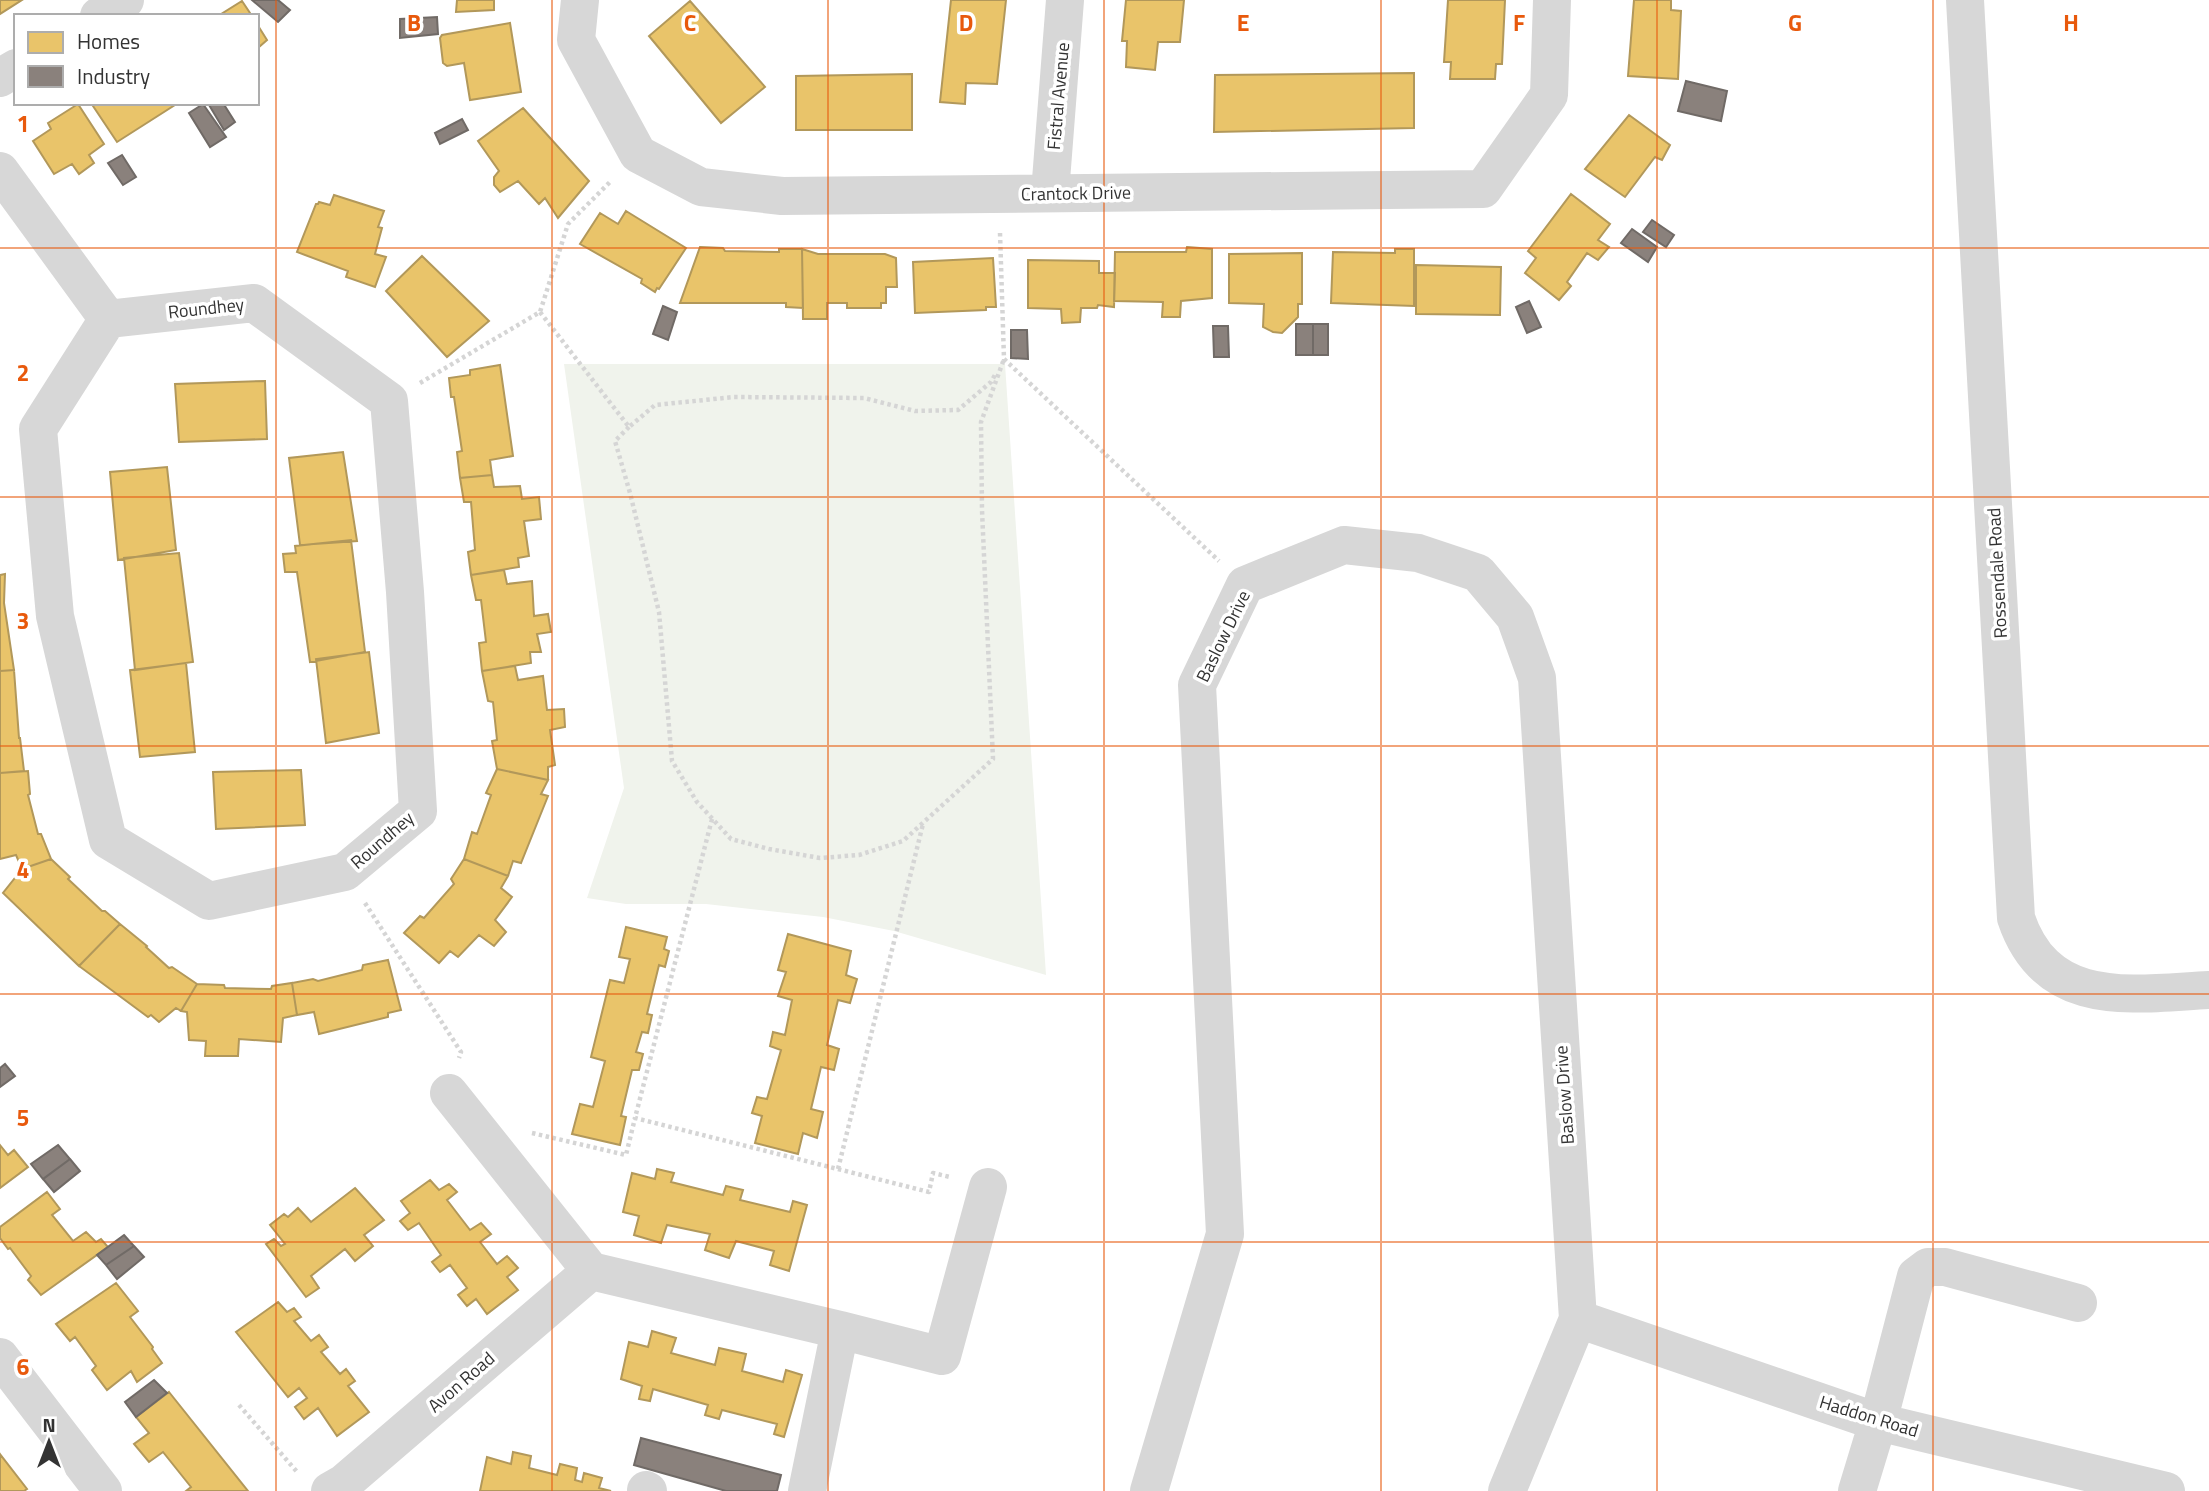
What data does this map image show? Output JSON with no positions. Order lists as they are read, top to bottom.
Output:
{
  "streets": {
    "street": [
      "Fistral Avenue",
      "Crantock Drive",
      "Roundhey",
      "Rossendale Road",
      "Baslow Drive",
      "Avon Road",
      "Haddon Road"
    ]
  },
  "crossings": [
    ["Fistral Avenue", "Crantock Drive"],
    ["Baslow Drive", "Haddon Road"]
  ],
  "legend": ["Homes", "Industry"],
  "north": "top",
  "grid": {
    "columns": [
      "B",
      "C",
      "D",
      "E",
      "F",
      "G",
      "H"
    ],
    "rows": [
      "1",
      "2",
      "3",
      "4",
      "5",
      "6"
    ]
  }
}
